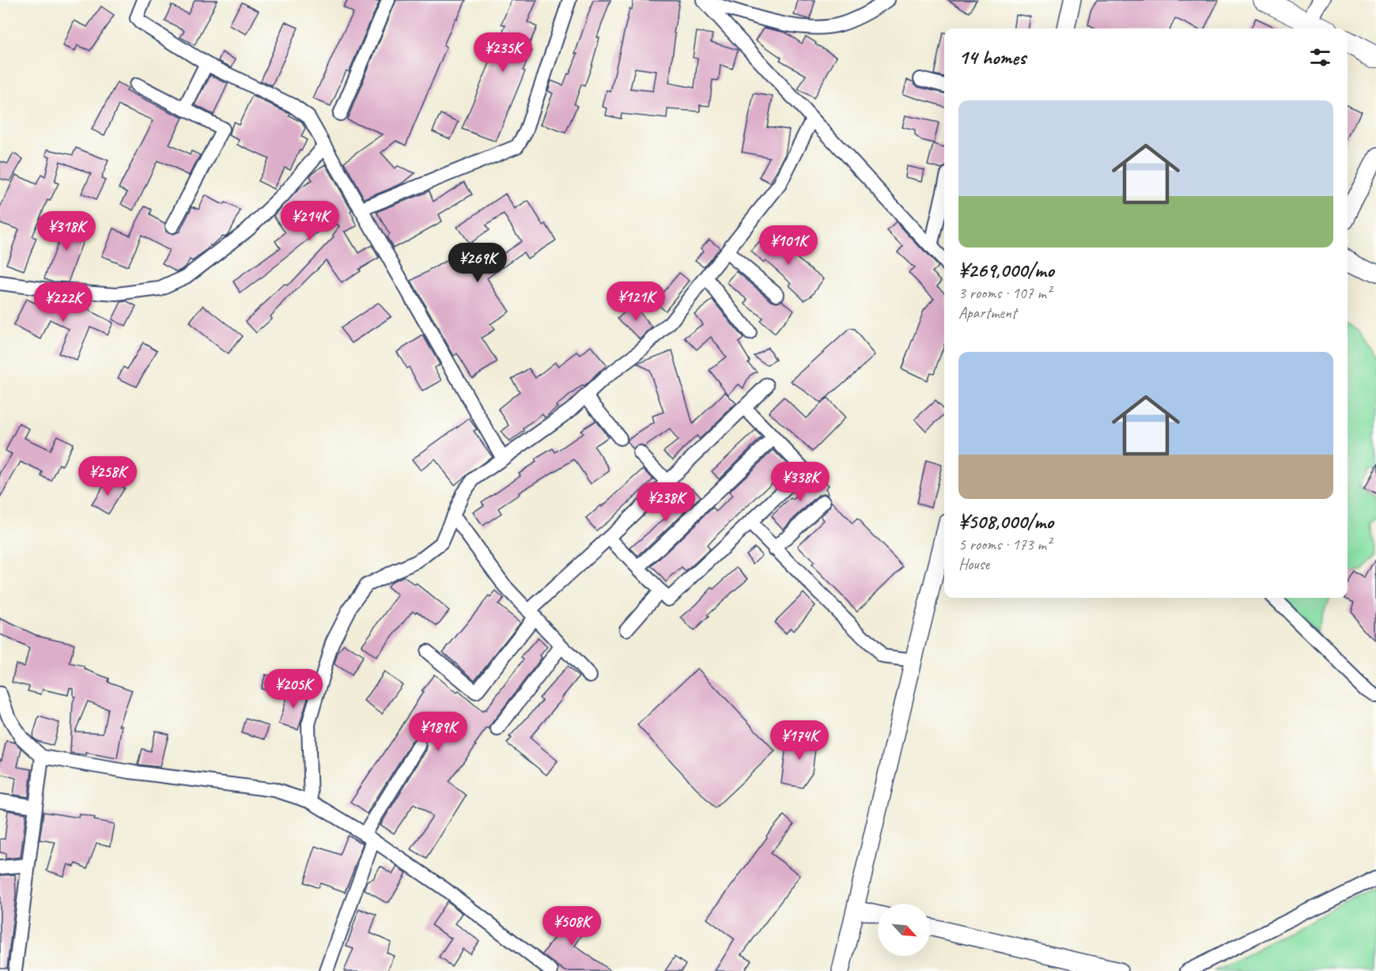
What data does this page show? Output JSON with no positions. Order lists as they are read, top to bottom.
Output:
{
  "north": "bottom right",
  "page": {
    "heading": "14 homes",
    "price": [
      "¥235K",
      "¥214K",
      "¥318K",
      "¥101K",
      "¥269K",
      "¥121K",
      "¥222K",
      "¥258K",
      "¥338K",
      "¥238K",
      "¥205K",
      "¥189K",
      "¥174K",
      "¥508K"
    ],
    "list": [
      {
        "name": "¥269,000/mo",
        "note": "3 rooms · 107 m² · Apartment"
      },
      {
        "name": "¥508,000/mo",
        "note": "5 rooms · 173 m² · House"
      }
    ]
  }
}
